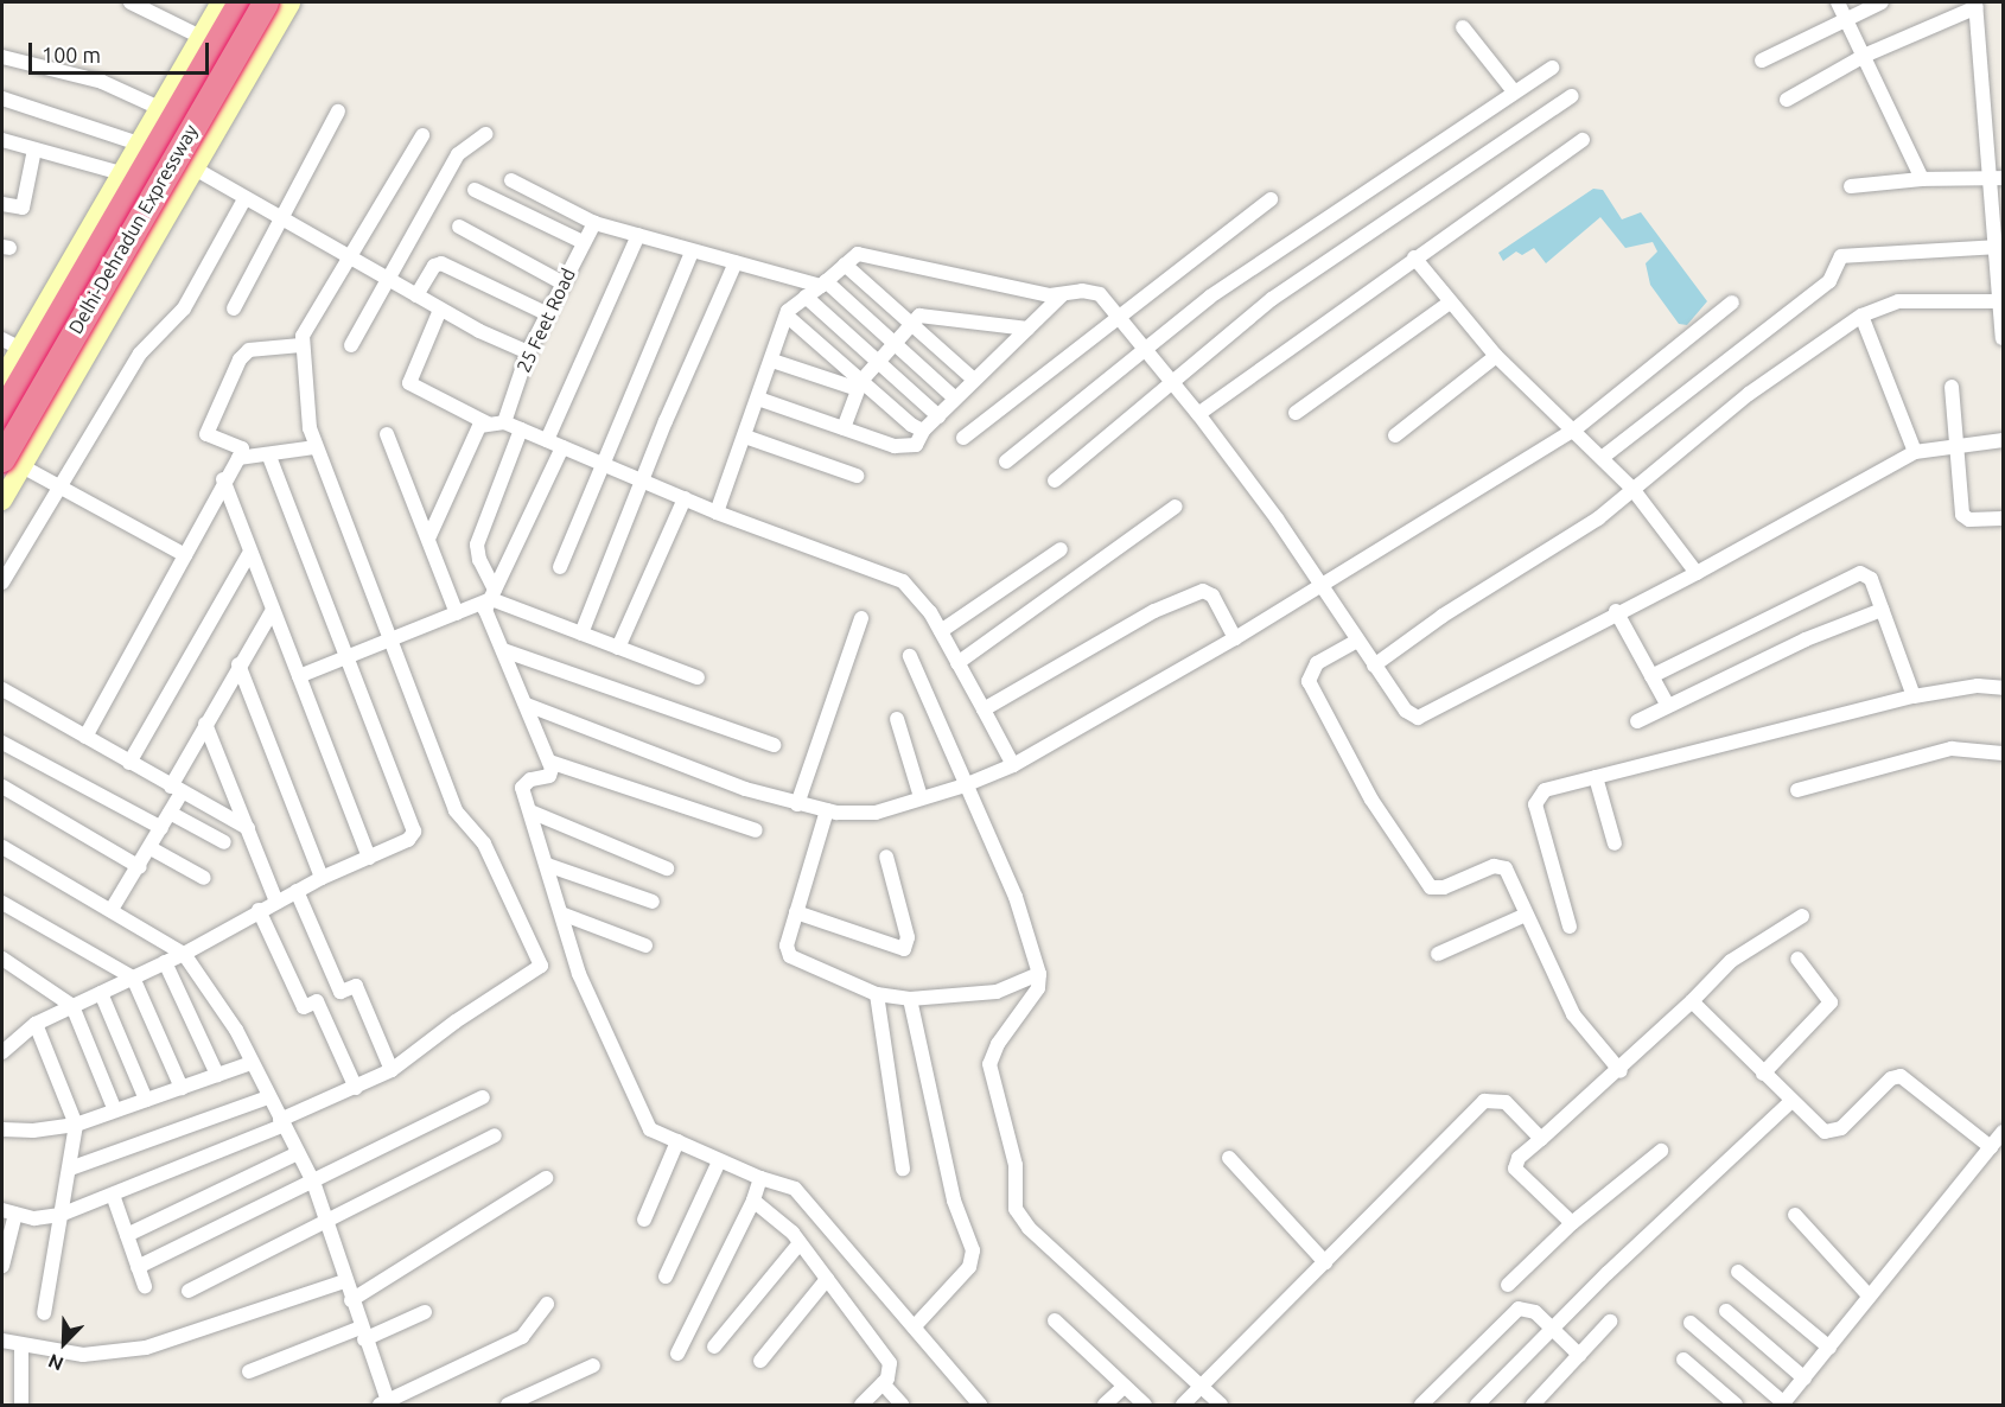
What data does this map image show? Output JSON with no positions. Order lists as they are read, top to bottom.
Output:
{
  "streets": {
    "highway": ["Delhi-Dehradun Expressway"],
    "street": ["25 Feet Road"]
  },
  "scale_bar": "100 m",
  "north": "bottom left"
}
